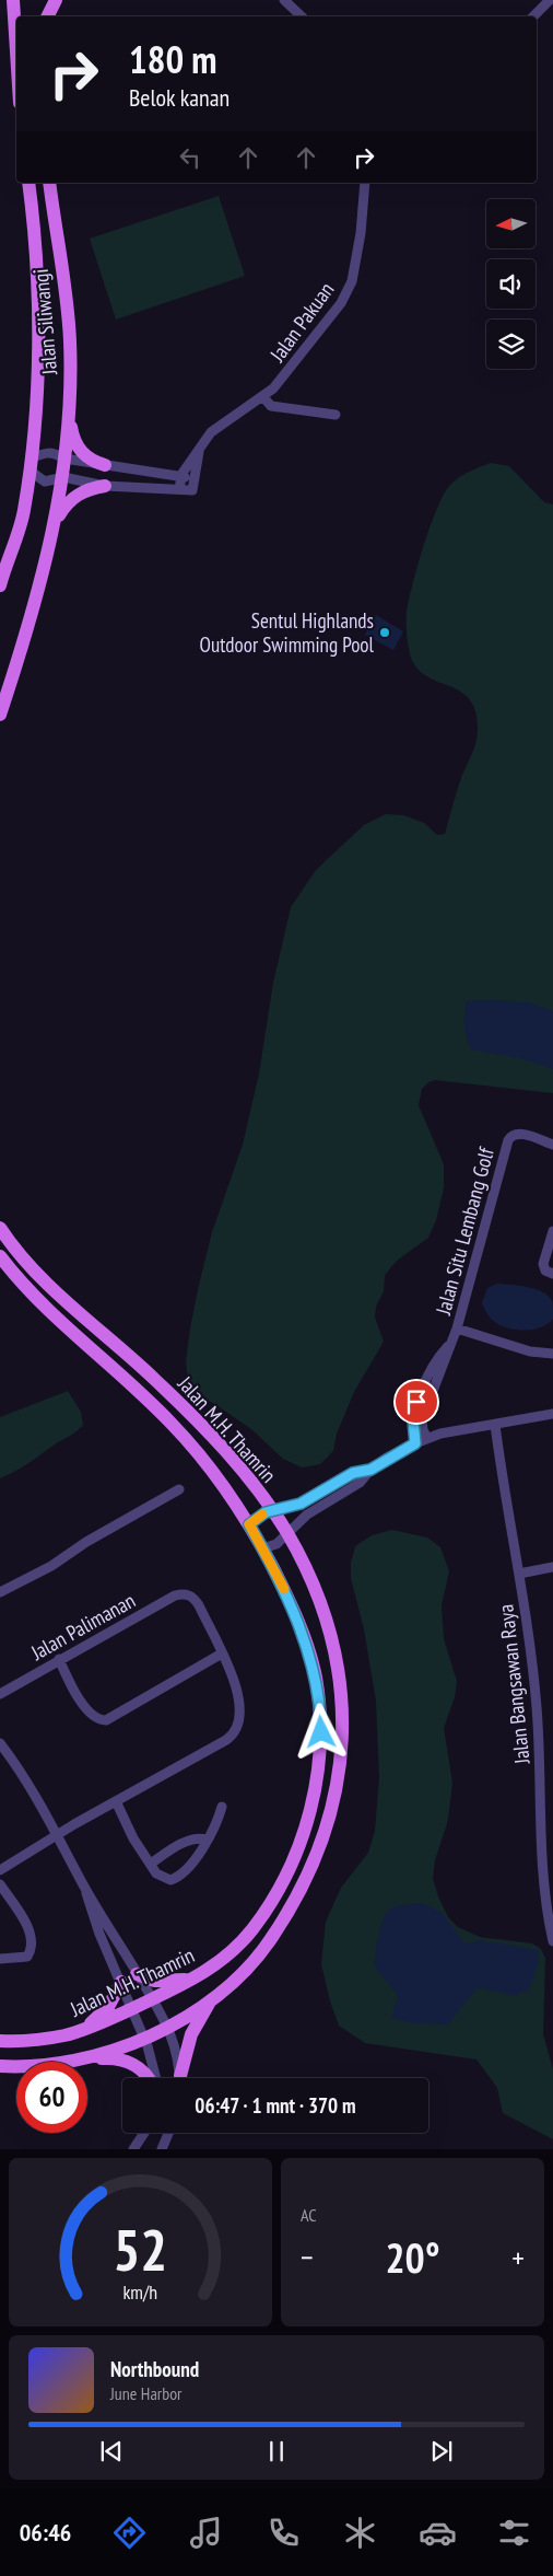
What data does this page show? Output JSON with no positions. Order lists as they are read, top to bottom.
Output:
{
  "streets": {
    "main road": ["Jalan Siliwangi", "Jalan M.H. Thamrin"],
    "street": [
      "Jalan Pakuan",
      "Jalan Situ Lembang Golf",
      "Jalan Palimanan",
      "Jalan Bangsawan Raya"
    ]
  },
  "places": ["Sentul Highlands Outdoor Swimming Pool"],
  "north": "left",
  "page": {
    "turn": ["180 m", "Belok kanan"],
    "limit": "60",
    "trip": "06:47 · 1 mnt · 370 m",
    "tile": "AC",
    "heat": ["−", "20°", "+"],
    "song": ["Northbound", "June Harbor"],
    "tabs": "06:46",
    "gauge": ["52", "km/h"]
  }
}
